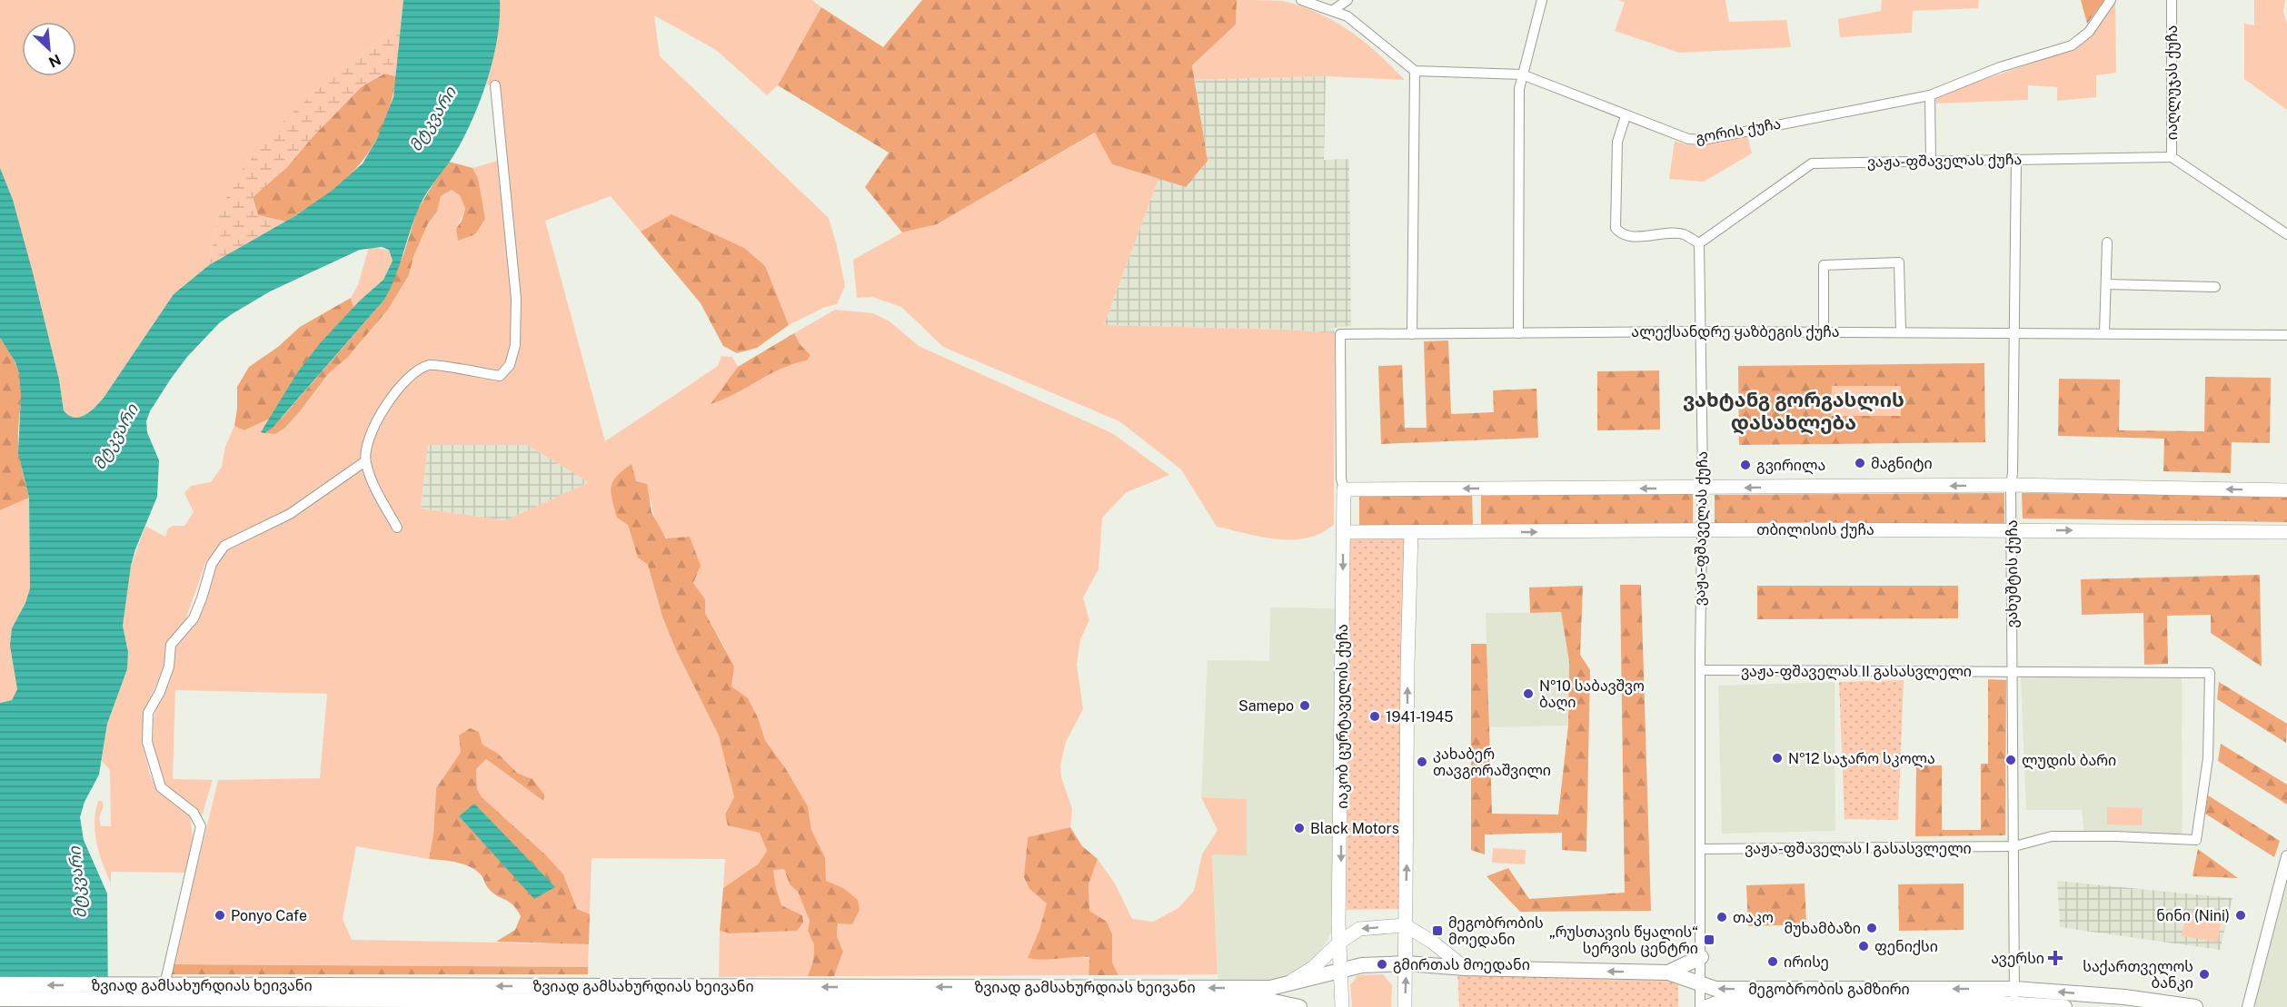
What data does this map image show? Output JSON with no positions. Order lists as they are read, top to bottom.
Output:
{
  "streets": {
    "main road": [
      "თბილისის ქუჩა",
      "იაკობ ცურტაველის ქუჩა",
      "ზვიად გამსახურდიას ხეივანი",
      "მეგობრობის გამზირი"
    ],
    "street": [
      "იაღლუჯას ქუჩა",
      "გორის ქუჩა",
      "ვაჟა-ფშაველას ქუჩა",
      "ალექსანდრე ყაზბეგის ქუჩა",
      "ვახუშტის ქუჩა",
      "ვაჟა-ფშაველას II გასასვლელი",
      "ვაჟა-ფშაველას I გასასვლელი"
    ]
  },
  "crossings": [
    ["იაღლუჯას ქუჩა", "ვაჟა-ფშაველას ქუჩა"],
    ["ვაჟა-ფშაველას ქუჩა", "ალექსანდრე ყაზბეგის ქუჩა"],
    ["ვაჟა-ფშაველას ქუჩა", "თბილისის ქუჩა"],
    ["ვაჟა-ფშაველას ქუჩა", "ვახუშტის ქუჩა"],
    ["ვაჟა-ფშაველას ქუჩა", "ვაჟა-ფშაველას II გასასვლელი"],
    ["ვაჟა-ფშაველას ქუჩა", "ვაჟა-ფშაველას I გასასვლელი"],
    ["ვაჟა-ფშაველას ქუჩა", "მეგობრობის გამზირი"],
    ["ალექსანდრე ყაზბეგის ქუჩა", "ვახუშტის ქუჩა"],
    ["ალექსანდრე ყაზბეგის ქუჩა", "იაკობ ცურტაველის ქუჩა"],
    ["თბილისის ქუჩა", "ვახუშტის ქუჩა"],
    ["თბილისის ქუჩა", "იაკობ ცურტაველის ქუჩა"],
    ["ვახუშტის ქუჩა", "ვაჟა-ფშაველას II გასასვლელი"],
    ["ვახუშტის ქუჩა", "ვაჟა-ფშაველას I გასასვლელი"],
    ["ვახუშტის ქუჩა", "მეგობრობის გამზირი"],
    ["ვაჟა-ფშაველას II გასასვლელი", "ვაჟა-ფშაველას I გასასვლელი"]
  ],
  "districts": ["ვახტანგ გორგასლის დასახლება"],
  "water": ["მტკვარი"],
  "places": {
    "other": [
      "მაგნიტი",
      "გვირილა",
      "№10 საბავშვო ბაღი",
      "Samepo",
      "1941-1945",
      "№12 საჯარო სკოლა",
      "ლუდის ბარი",
      "კახაბერ თავგორაშვილი",
      "Black Motors",
      "Ponyo Cafe",
      "ნინი (Nini)",
      "თაკო",
      "მუხამბაზი",
      "ფენიქსი",
      "ირისე",
      "გმირთას მოედანი",
      "საქართველოს ბანკი"
    ],
    "transit": ["მეგობრობის მოედანი", "„რუსთავის წყალის“ სერვის ცენტრი"],
    "health": ["ავერსი"]
  },
  "north": "bottom right"
}
